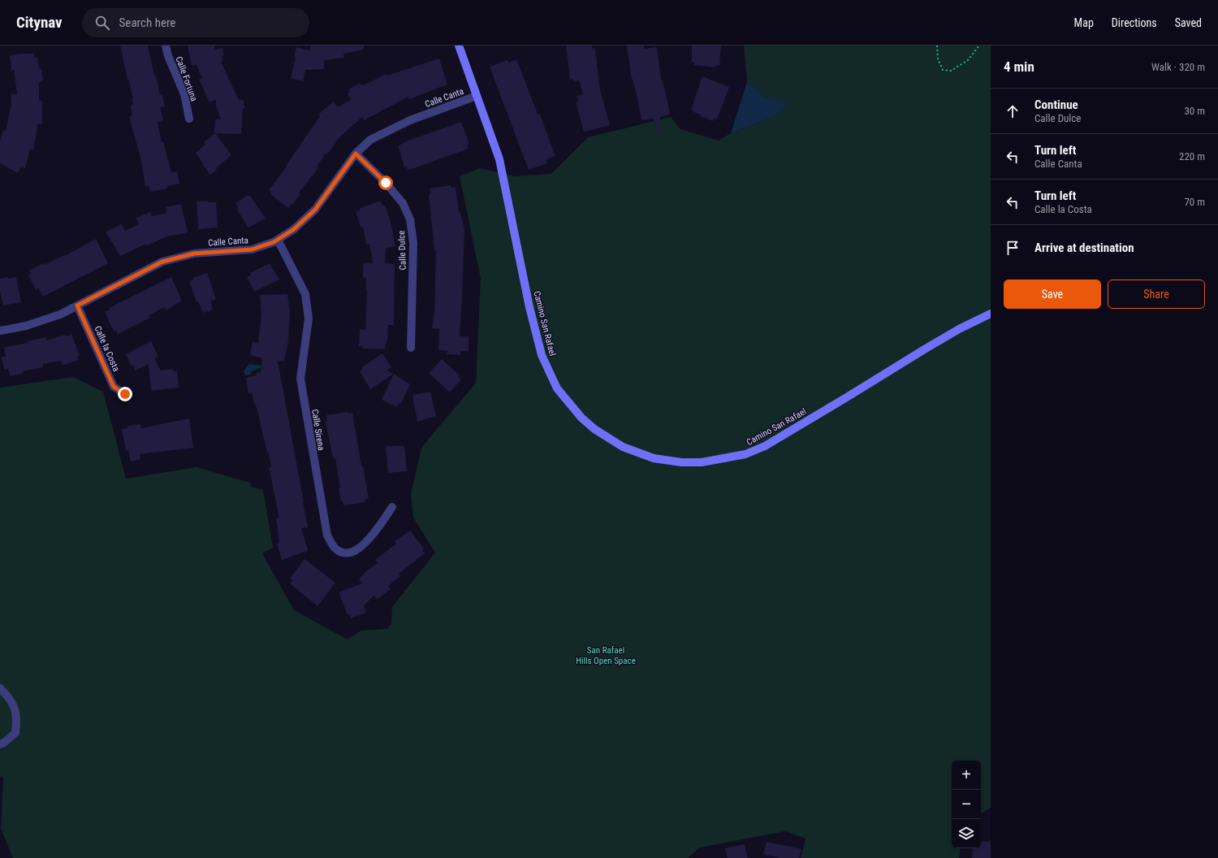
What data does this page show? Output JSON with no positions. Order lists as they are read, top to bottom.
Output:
{
  "streets": {
    "street": [
      "Calle Fortuna",
      "Calle Canta",
      "Calle Dulce",
      "Camino San Rafael",
      "Calle la Costa",
      "Calle Sirena"
    ]
  },
  "crossings": [
    ["Calle Canta", "Calle Dulce"],
    ["Calle Canta", "Camino San Rafael"],
    ["Calle Canta", "Calle la Costa"],
    ["Calle Canta", "Calle Sirena"]
  ],
  "parks": ["San Rafael Hills Open Space"],
  "page": {
    "header": "Citynav",
    "search": "Search here",
    "nav": ["Map", "Directions", "Saved"],
    "heading": ["4 min", "Walk · 320 m"],
    "list": [
      ["Continue", "Calle Dulce", "30 m"],
      ["Turn left", "Calle Canta", "220 m"],
      ["Turn left", "Calle la Costa", "70 m"],
      "Arrive at destination"
    ],
    "buttons": ["Save", "Share"],
    "map_buttons": ["+", "−"]
  }
}
